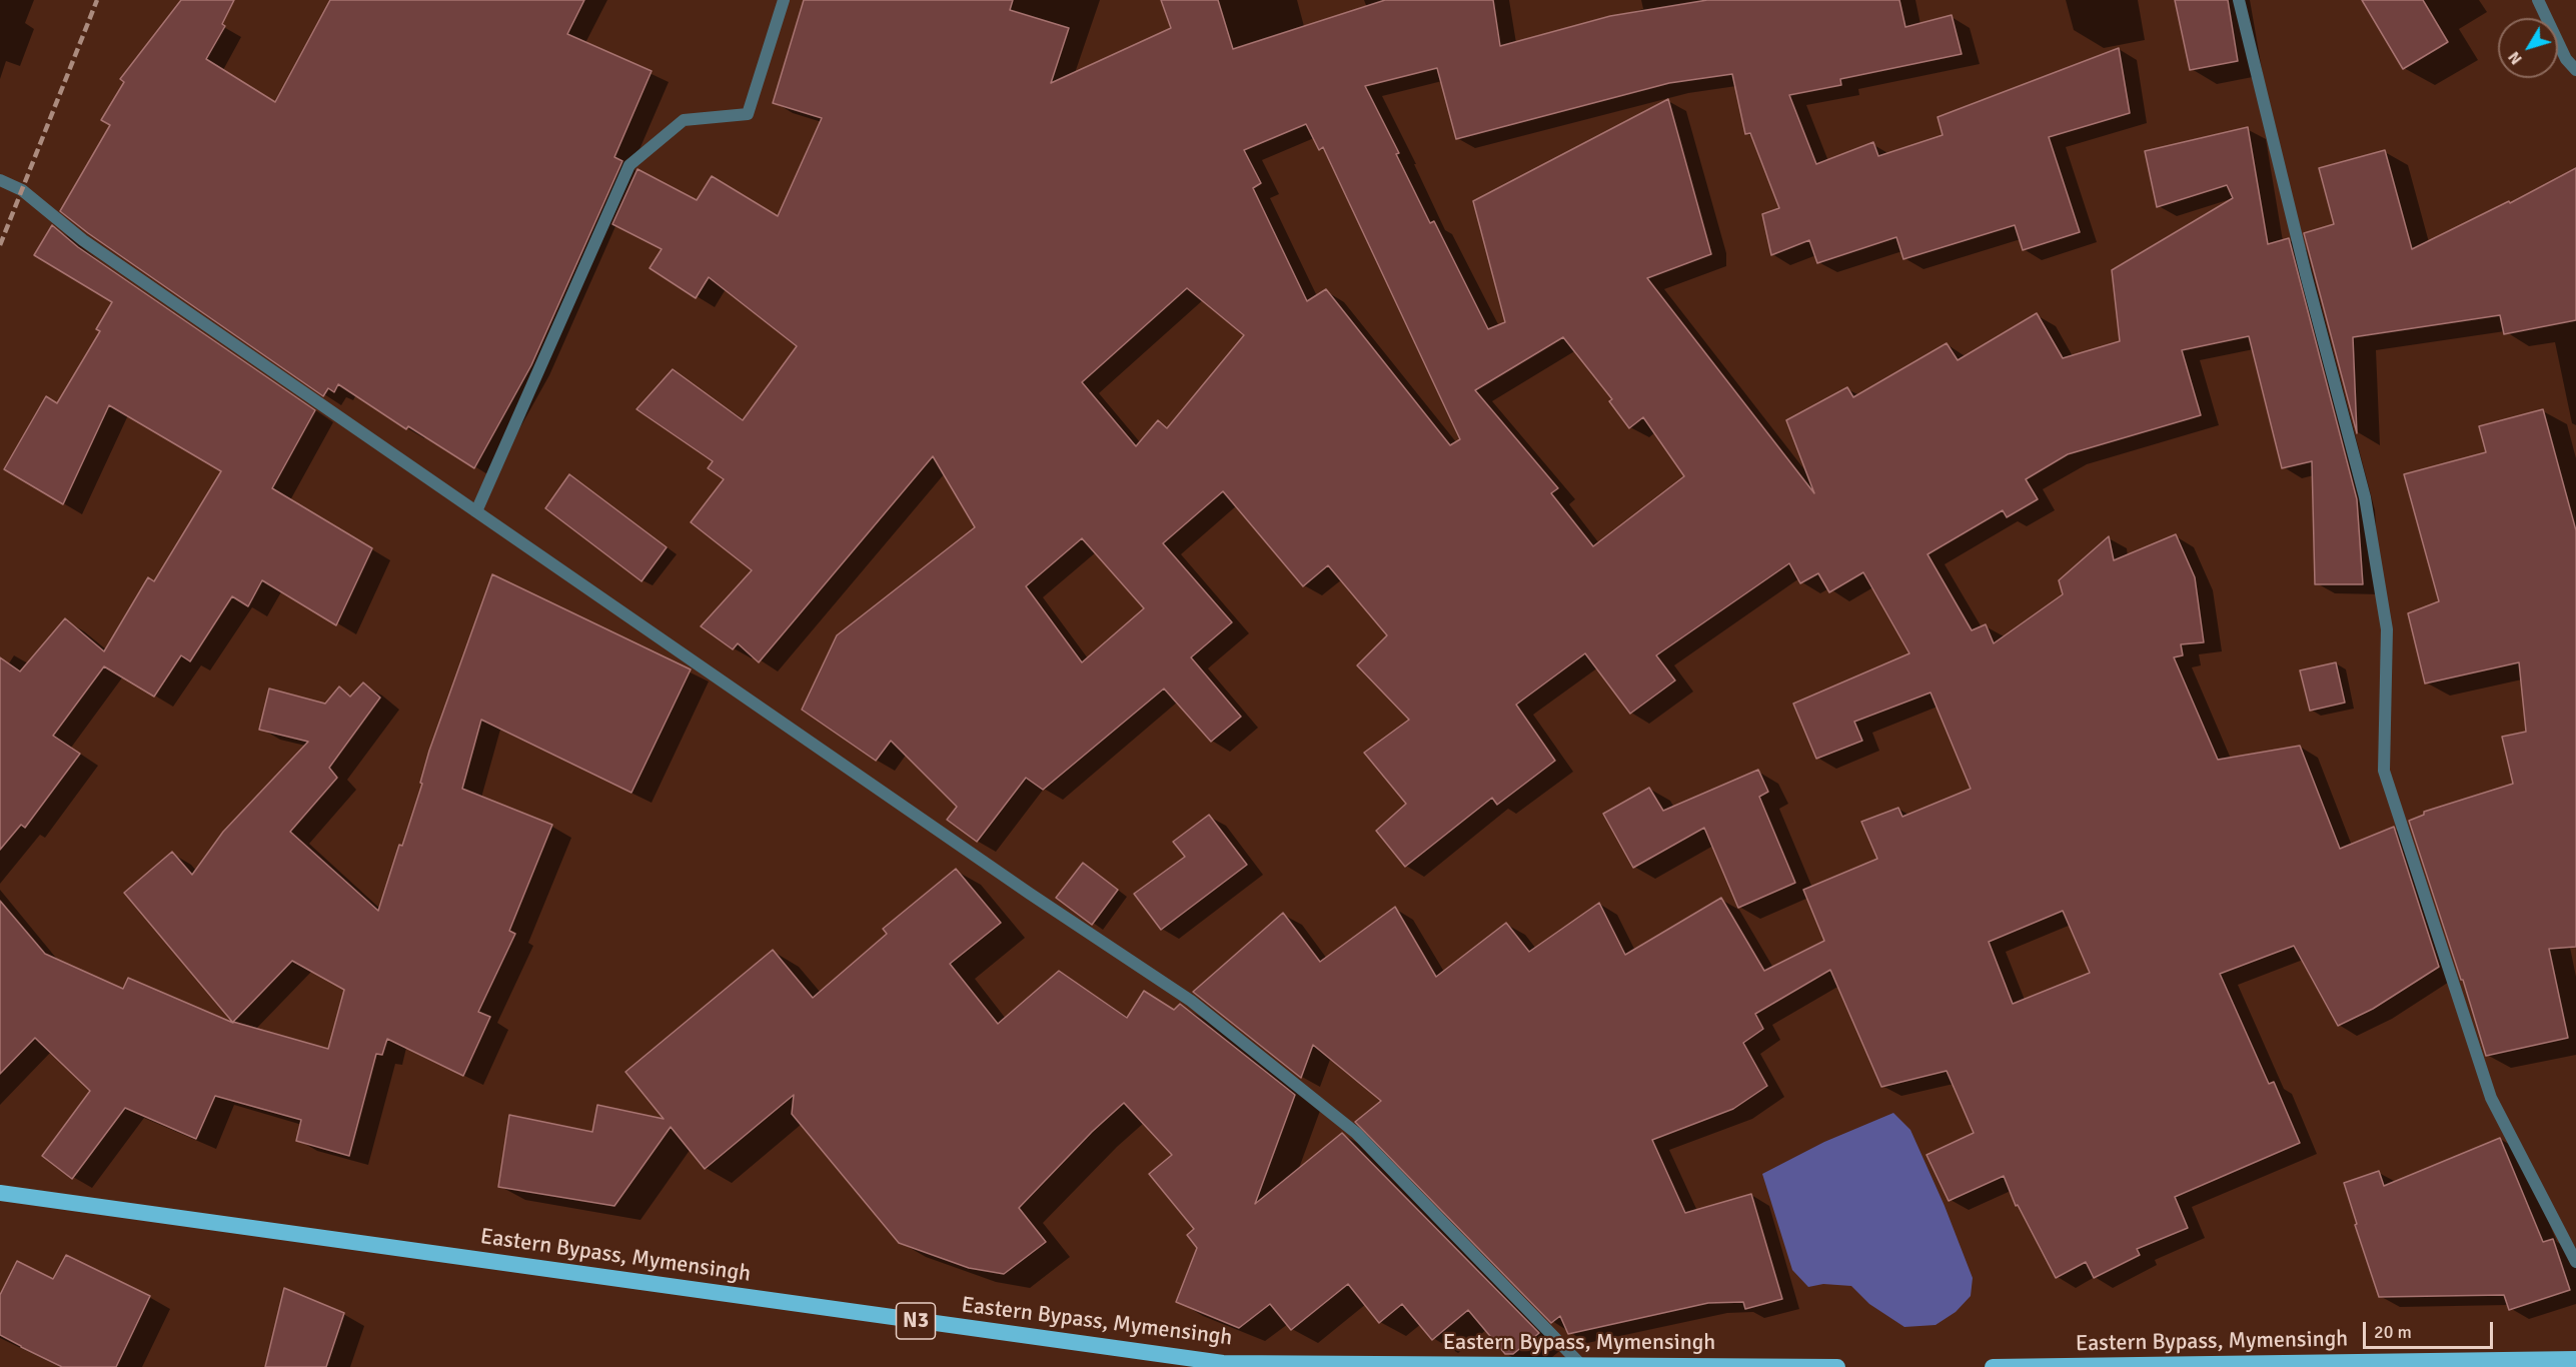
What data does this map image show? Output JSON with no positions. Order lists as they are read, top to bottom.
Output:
{
  "streets": {
    "highway": ["Eastern Bypass, Mymensingh", "N3"]
  },
  "scale_bar": "20 m",
  "north": "bottom left"
}
